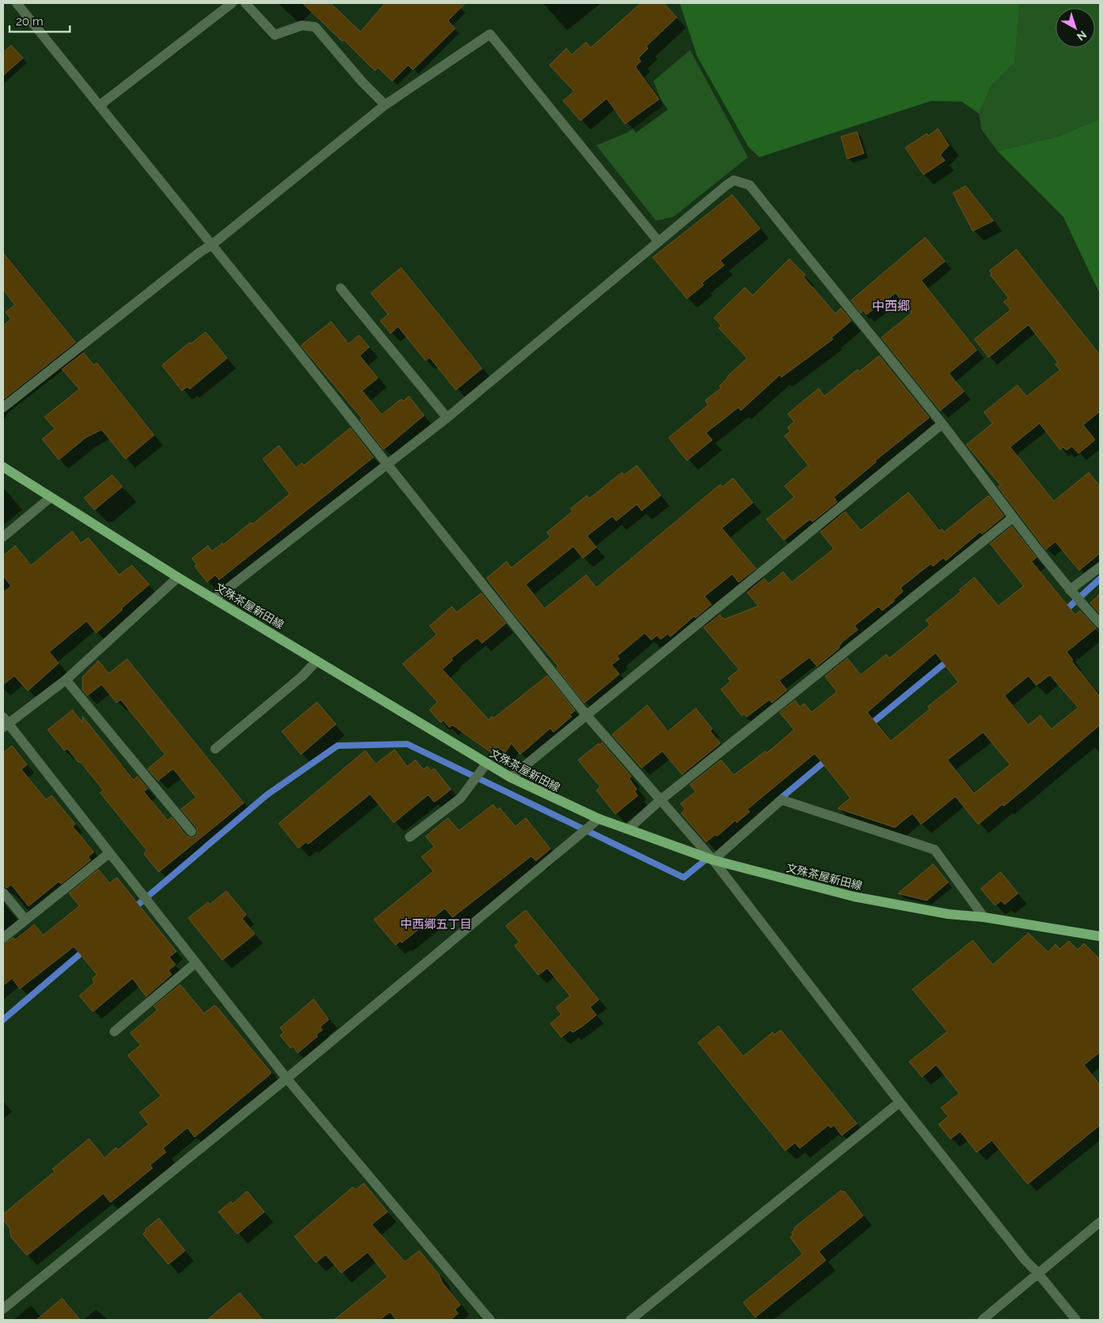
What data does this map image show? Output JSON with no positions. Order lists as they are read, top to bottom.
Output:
{
  "streets": {
    "main road": ["文殊茶屋新田線"]
  },
  "districts": ["中西郷", "中西郷五丁目"],
  "scale_bar": "20 m",
  "north": "bottom right"
}
